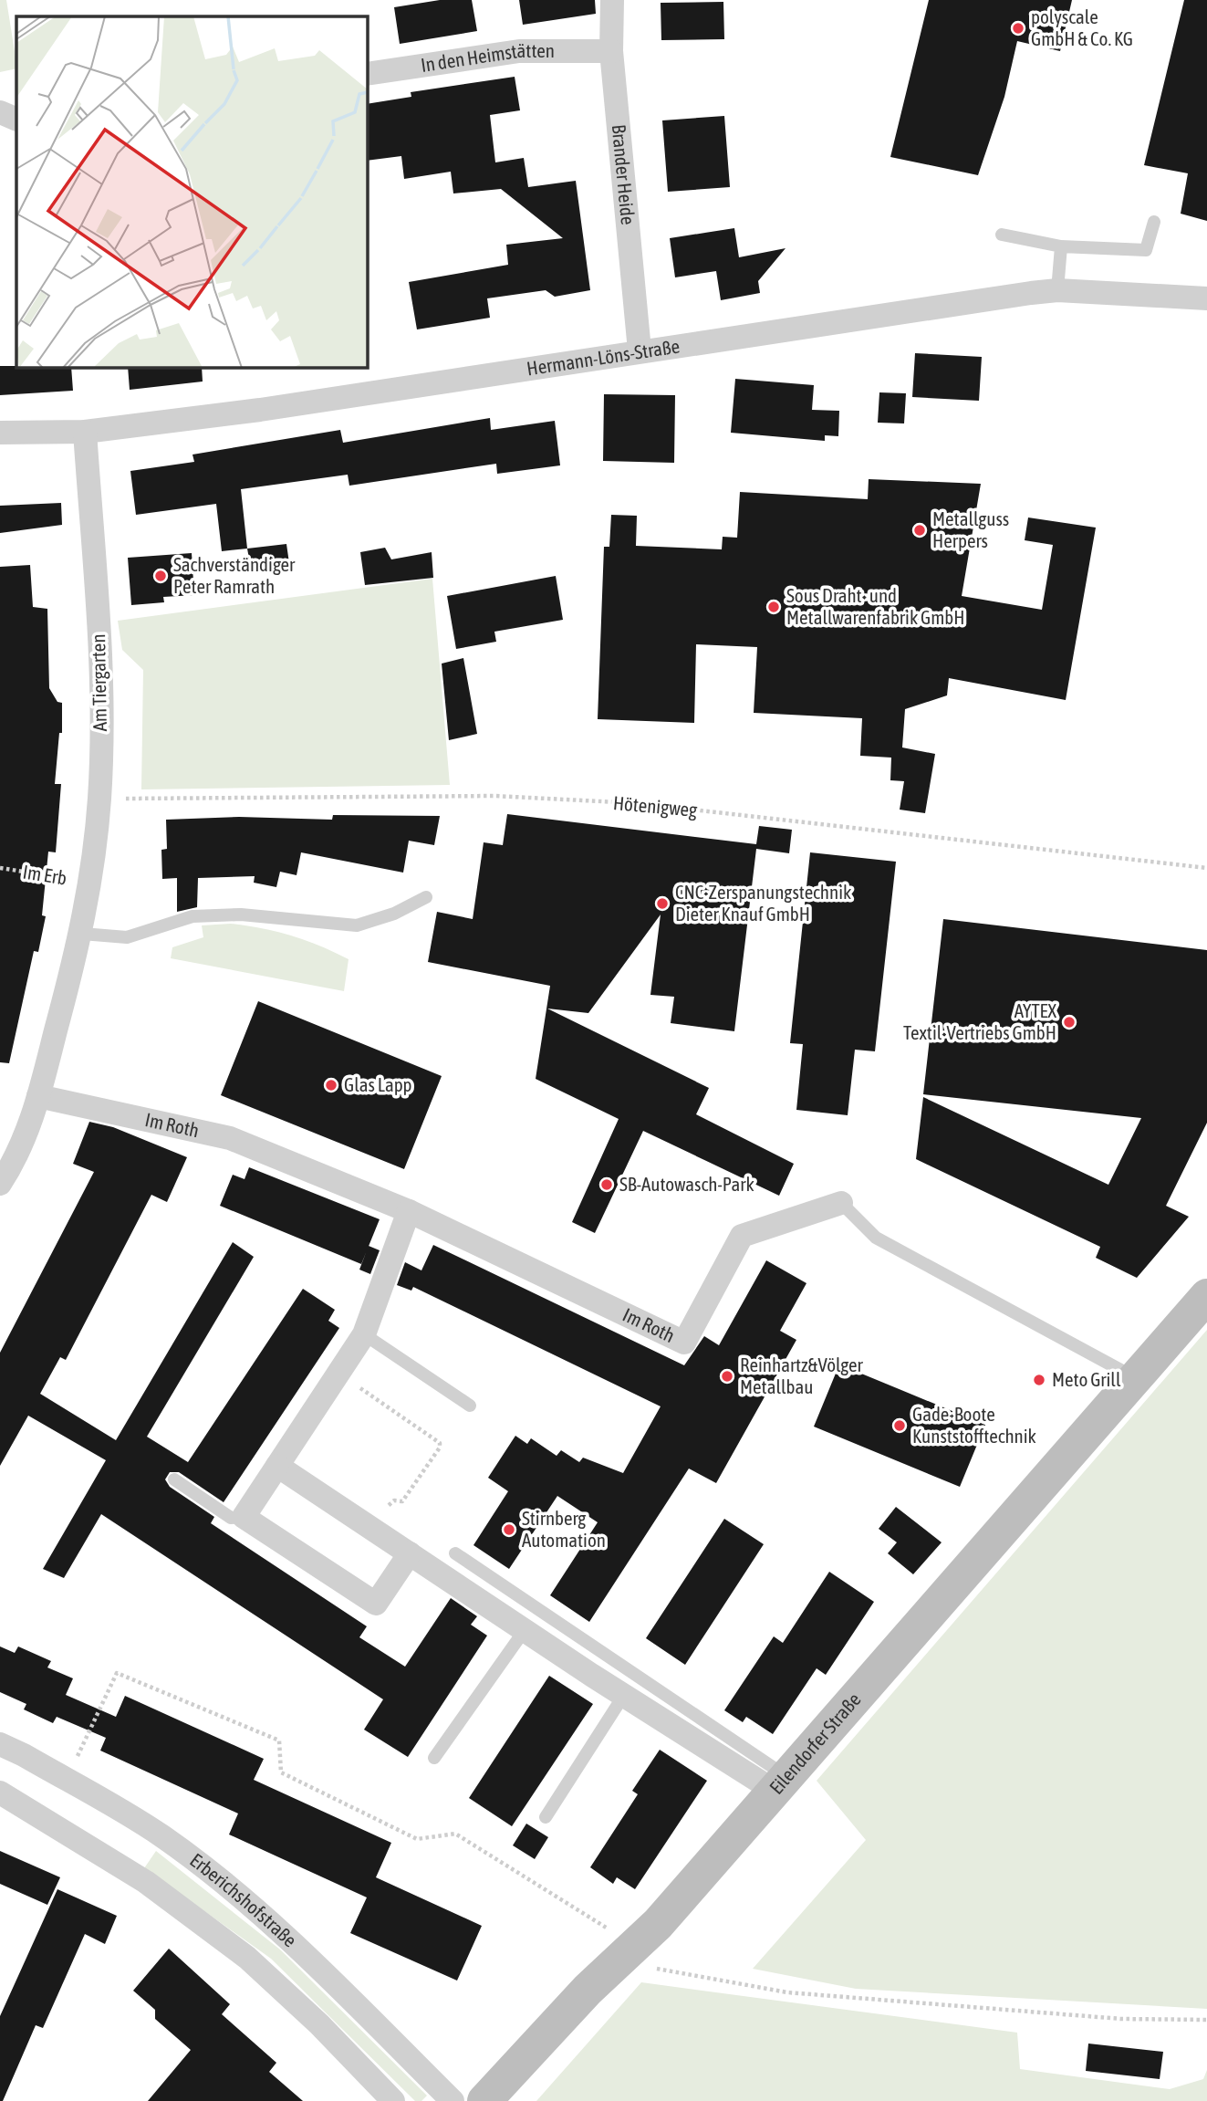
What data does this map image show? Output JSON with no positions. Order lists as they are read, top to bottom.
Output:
{
  "streets": {
    "street": [
      "In den Heimstätten",
      "Brander Heide",
      "Hermann-Löns-Straße",
      "Am Tiergarten",
      "Im Roth",
      "Eilendorfer Straße",
      "Erberichshofstraße"
    ],
    "path": ["Hötenigweg", "Im Erb"]
  },
  "crossings": [
    ["In den Heimstätten", "Brander Heide"],
    ["Brander Heide", "Hermann-Löns-Straße"],
    ["Hermann-Löns-Straße", "Am Tiergarten"],
    ["Am Tiergarten", "Hötenigweg"],
    ["Am Tiergarten", "Im Erb"],
    ["Am Tiergarten", "Im Roth"]
  ],
  "places": [
    "polyscale GmbH & Co. KG",
    "Metallguss Herpers",
    "Sachverständiger Peter Ramrath",
    "Sous Draht- und Metallwarenfabrik GmbH",
    "CNC-Zerspanungstechnik Dieter Knauf GmbH",
    "AYTEX Textil-Vertriebs GmbH",
    "Glas Lapp",
    "SB-Autowasch-Park",
    "Reinhartz&Völger Metallbau",
    "Meto Grill",
    "Gade-Boote Kunststofftechnik",
    "Stirnberg Automation"
  ]
}
